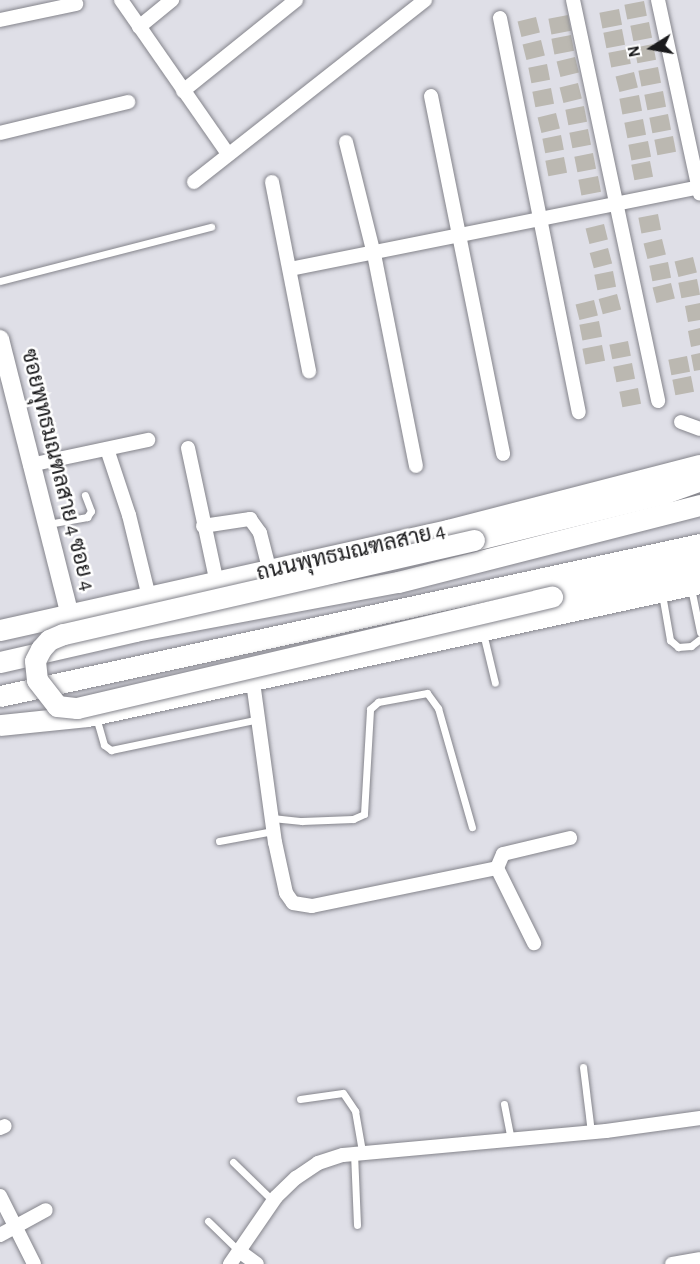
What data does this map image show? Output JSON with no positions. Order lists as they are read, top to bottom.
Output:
{
  "streets": {
    "main road": ["ถนนพุทธมณฑลสาย 4"],
    "street": ["ซอยพุทธมณฑลสาย 4 ซอย 4"]
  },
  "crossings": [
    ["ซอยพุทธมณฑลสาย 4 ซอย 4", "ถนนพุทธมณฑลสาย 4"]
  ],
  "north": "left"
}
